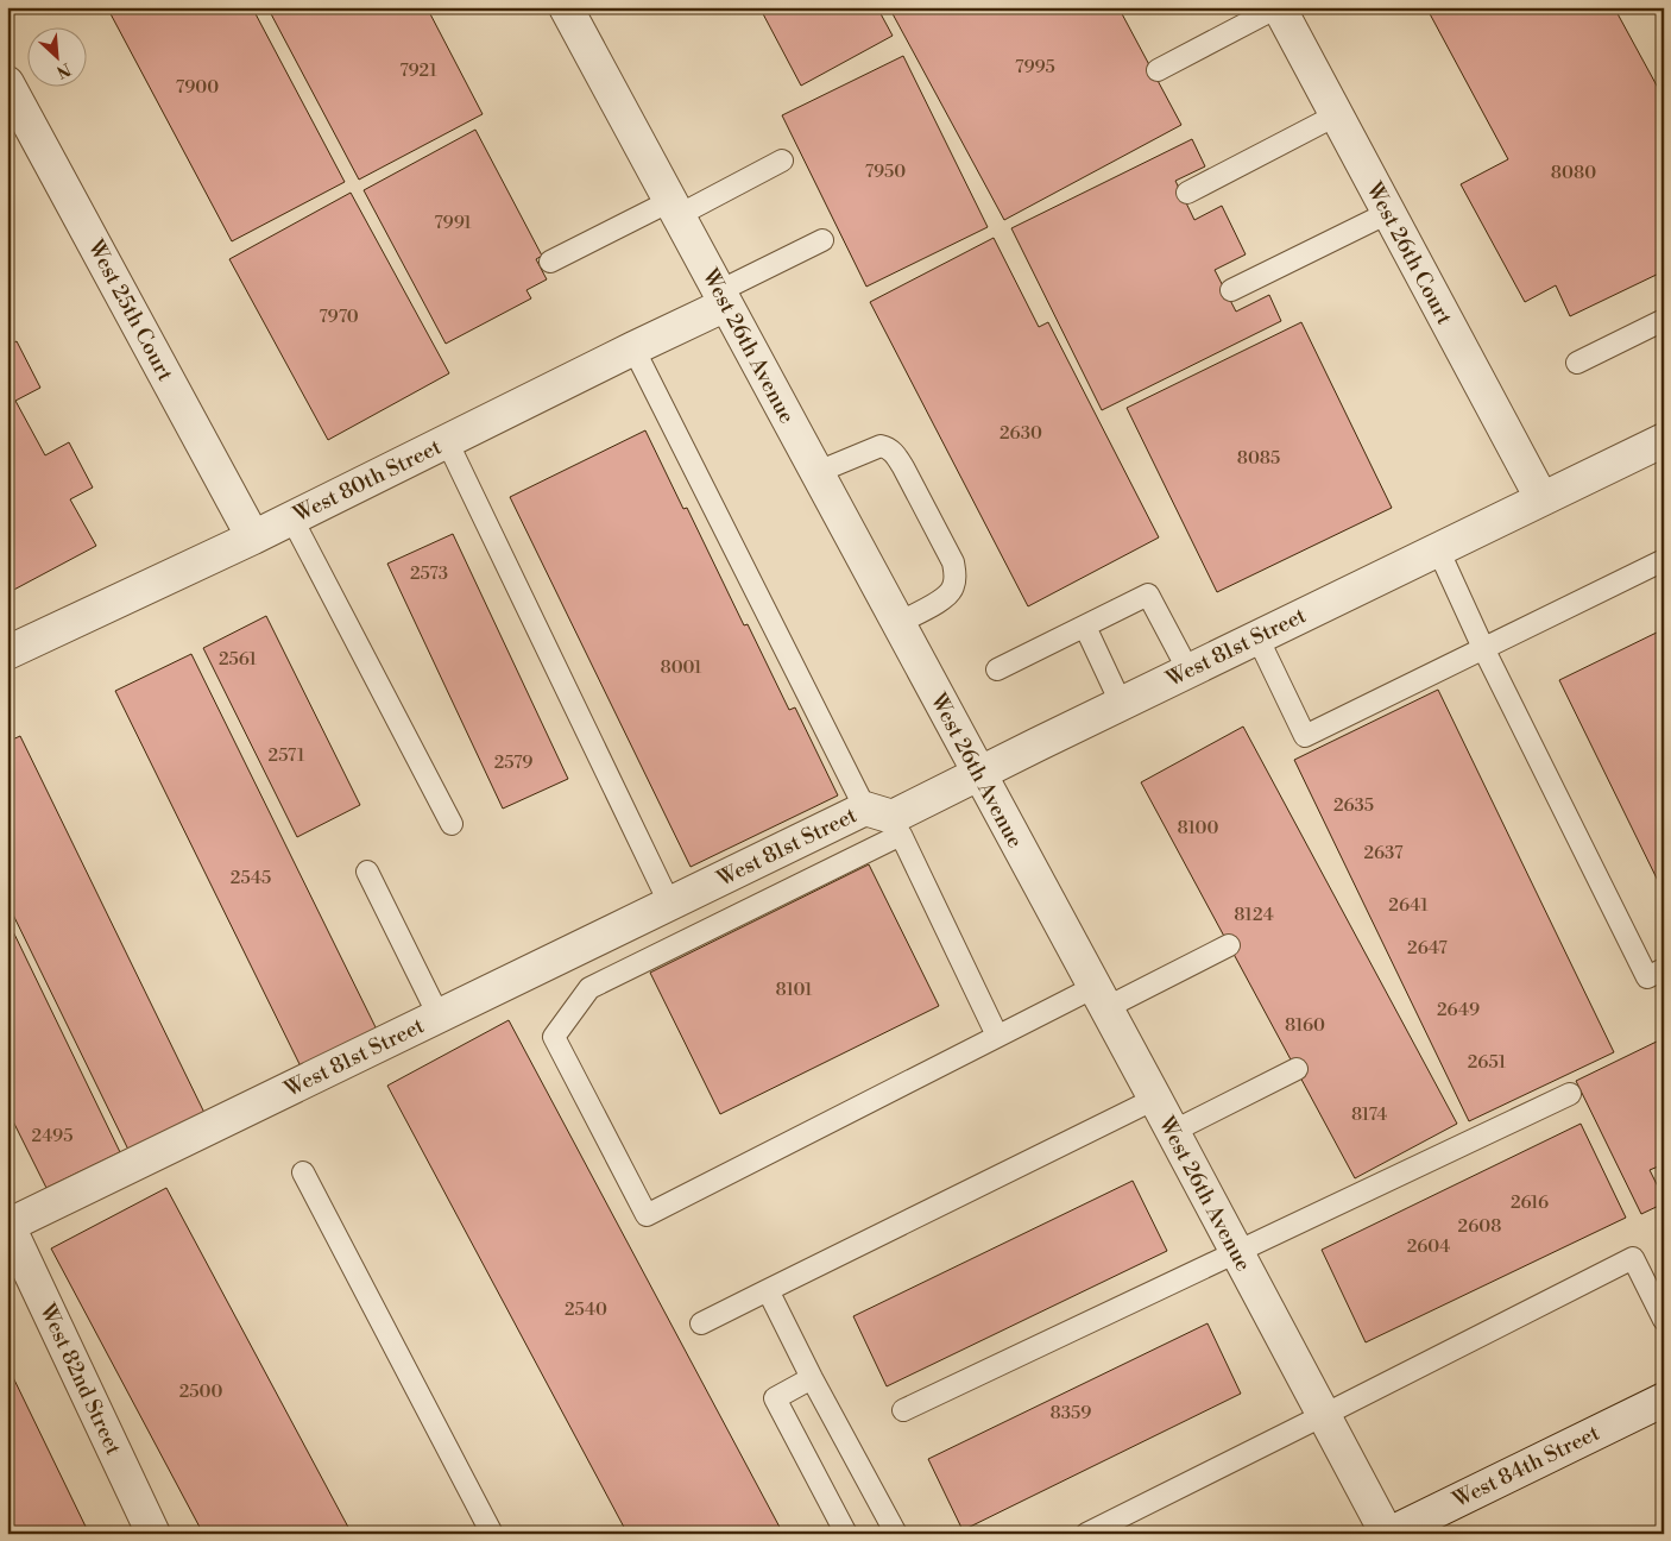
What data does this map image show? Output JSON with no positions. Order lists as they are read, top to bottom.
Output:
{
  "streets": {
    "street": [
      "West 26th Court",
      "West 25th Court",
      "West 26th Avenue",
      "West 80th Street",
      "West 81st Street",
      "West 82nd Street",
      "West 84th Street"
    ]
  },
  "crossings": [
    ["West 26th Court", "West 81st Street"],
    ["West 25th Court", "West 80th Street"],
    ["West 26th Avenue", "West 80th Street"],
    ["West 26th Avenue", "West 81st Street"],
    ["West 26th Avenue", "West 84th Street"],
    ["West 81st Street", "West 82nd Street"]
  ],
  "house_numbers": [
    "7995",
    "7921",
    "7900",
    "7950",
    "8080",
    "7991",
    "7970",
    "2630",
    "8085",
    "2573",
    "2561",
    "8001",
    "2571",
    "2579",
    "2635",
    "8100",
    "2637",
    "2545",
    "2641",
    "8124",
    "2647",
    "8101",
    "2649",
    "8160",
    "2651",
    "8174",
    "2495",
    "2616",
    "2608",
    "2604",
    "2540",
    "2500",
    "8359"
  ],
  "north": "bottom right"
}
